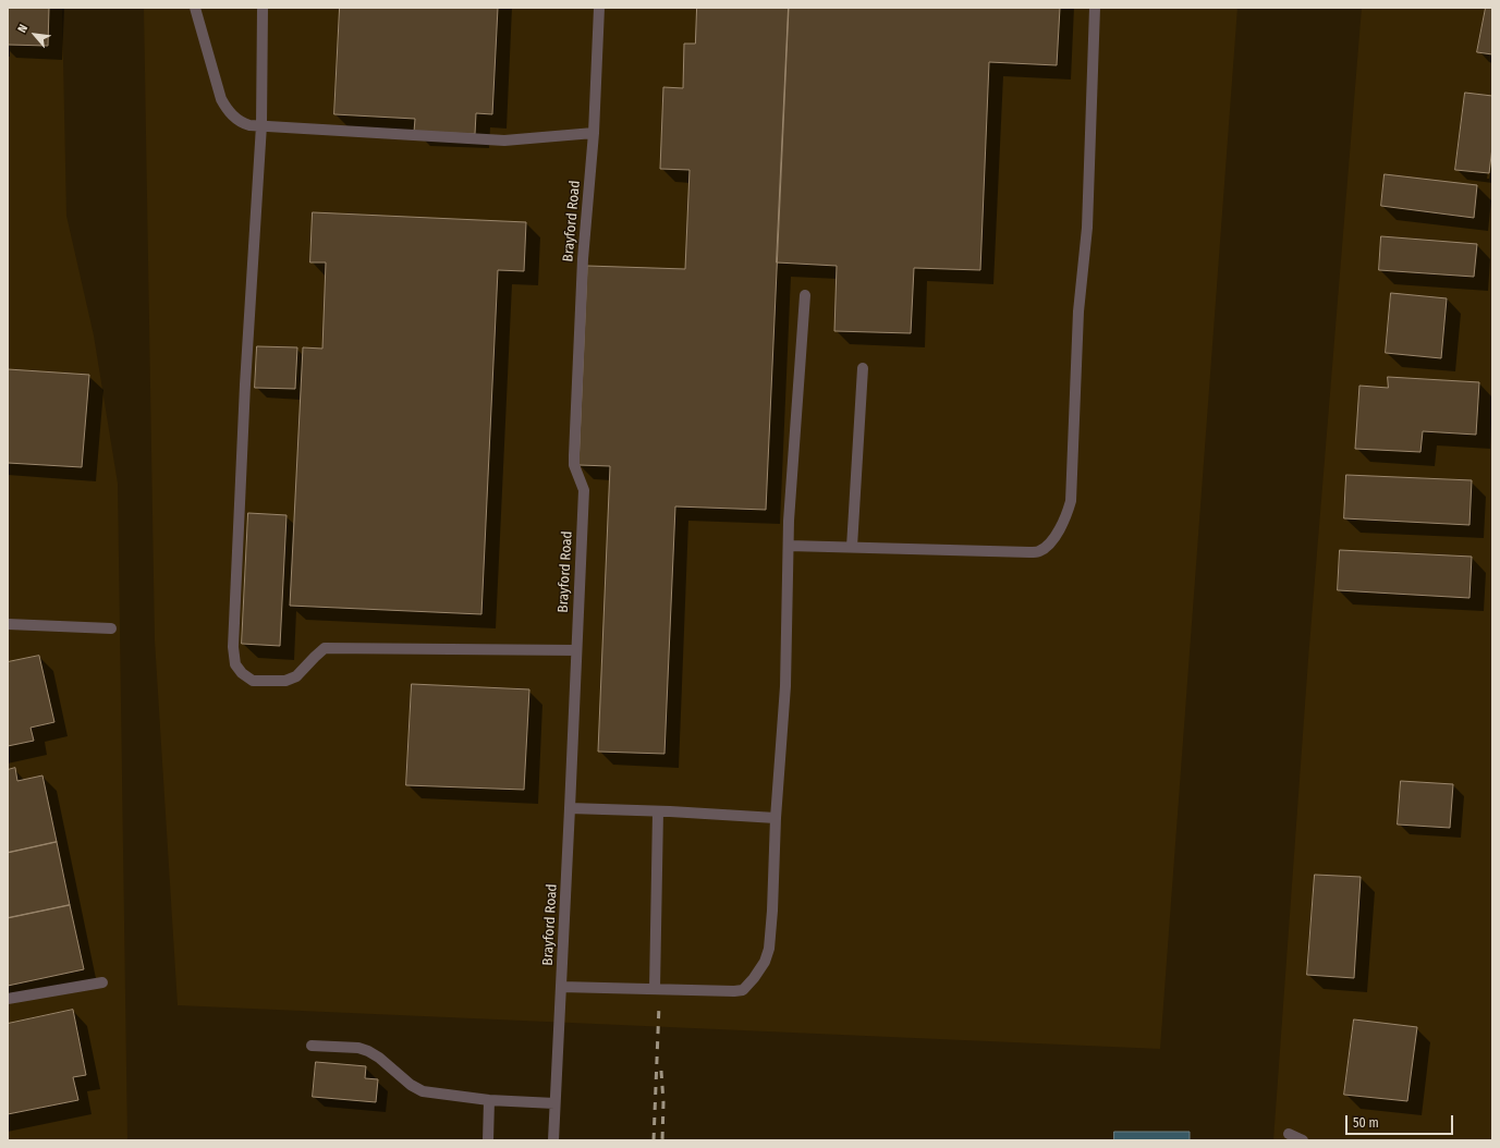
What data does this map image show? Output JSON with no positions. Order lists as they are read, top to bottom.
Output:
{
  "streets": {
    "lane": ["Brayford Road"]
  },
  "scale_bar": "50 m",
  "north": "top left"
}
